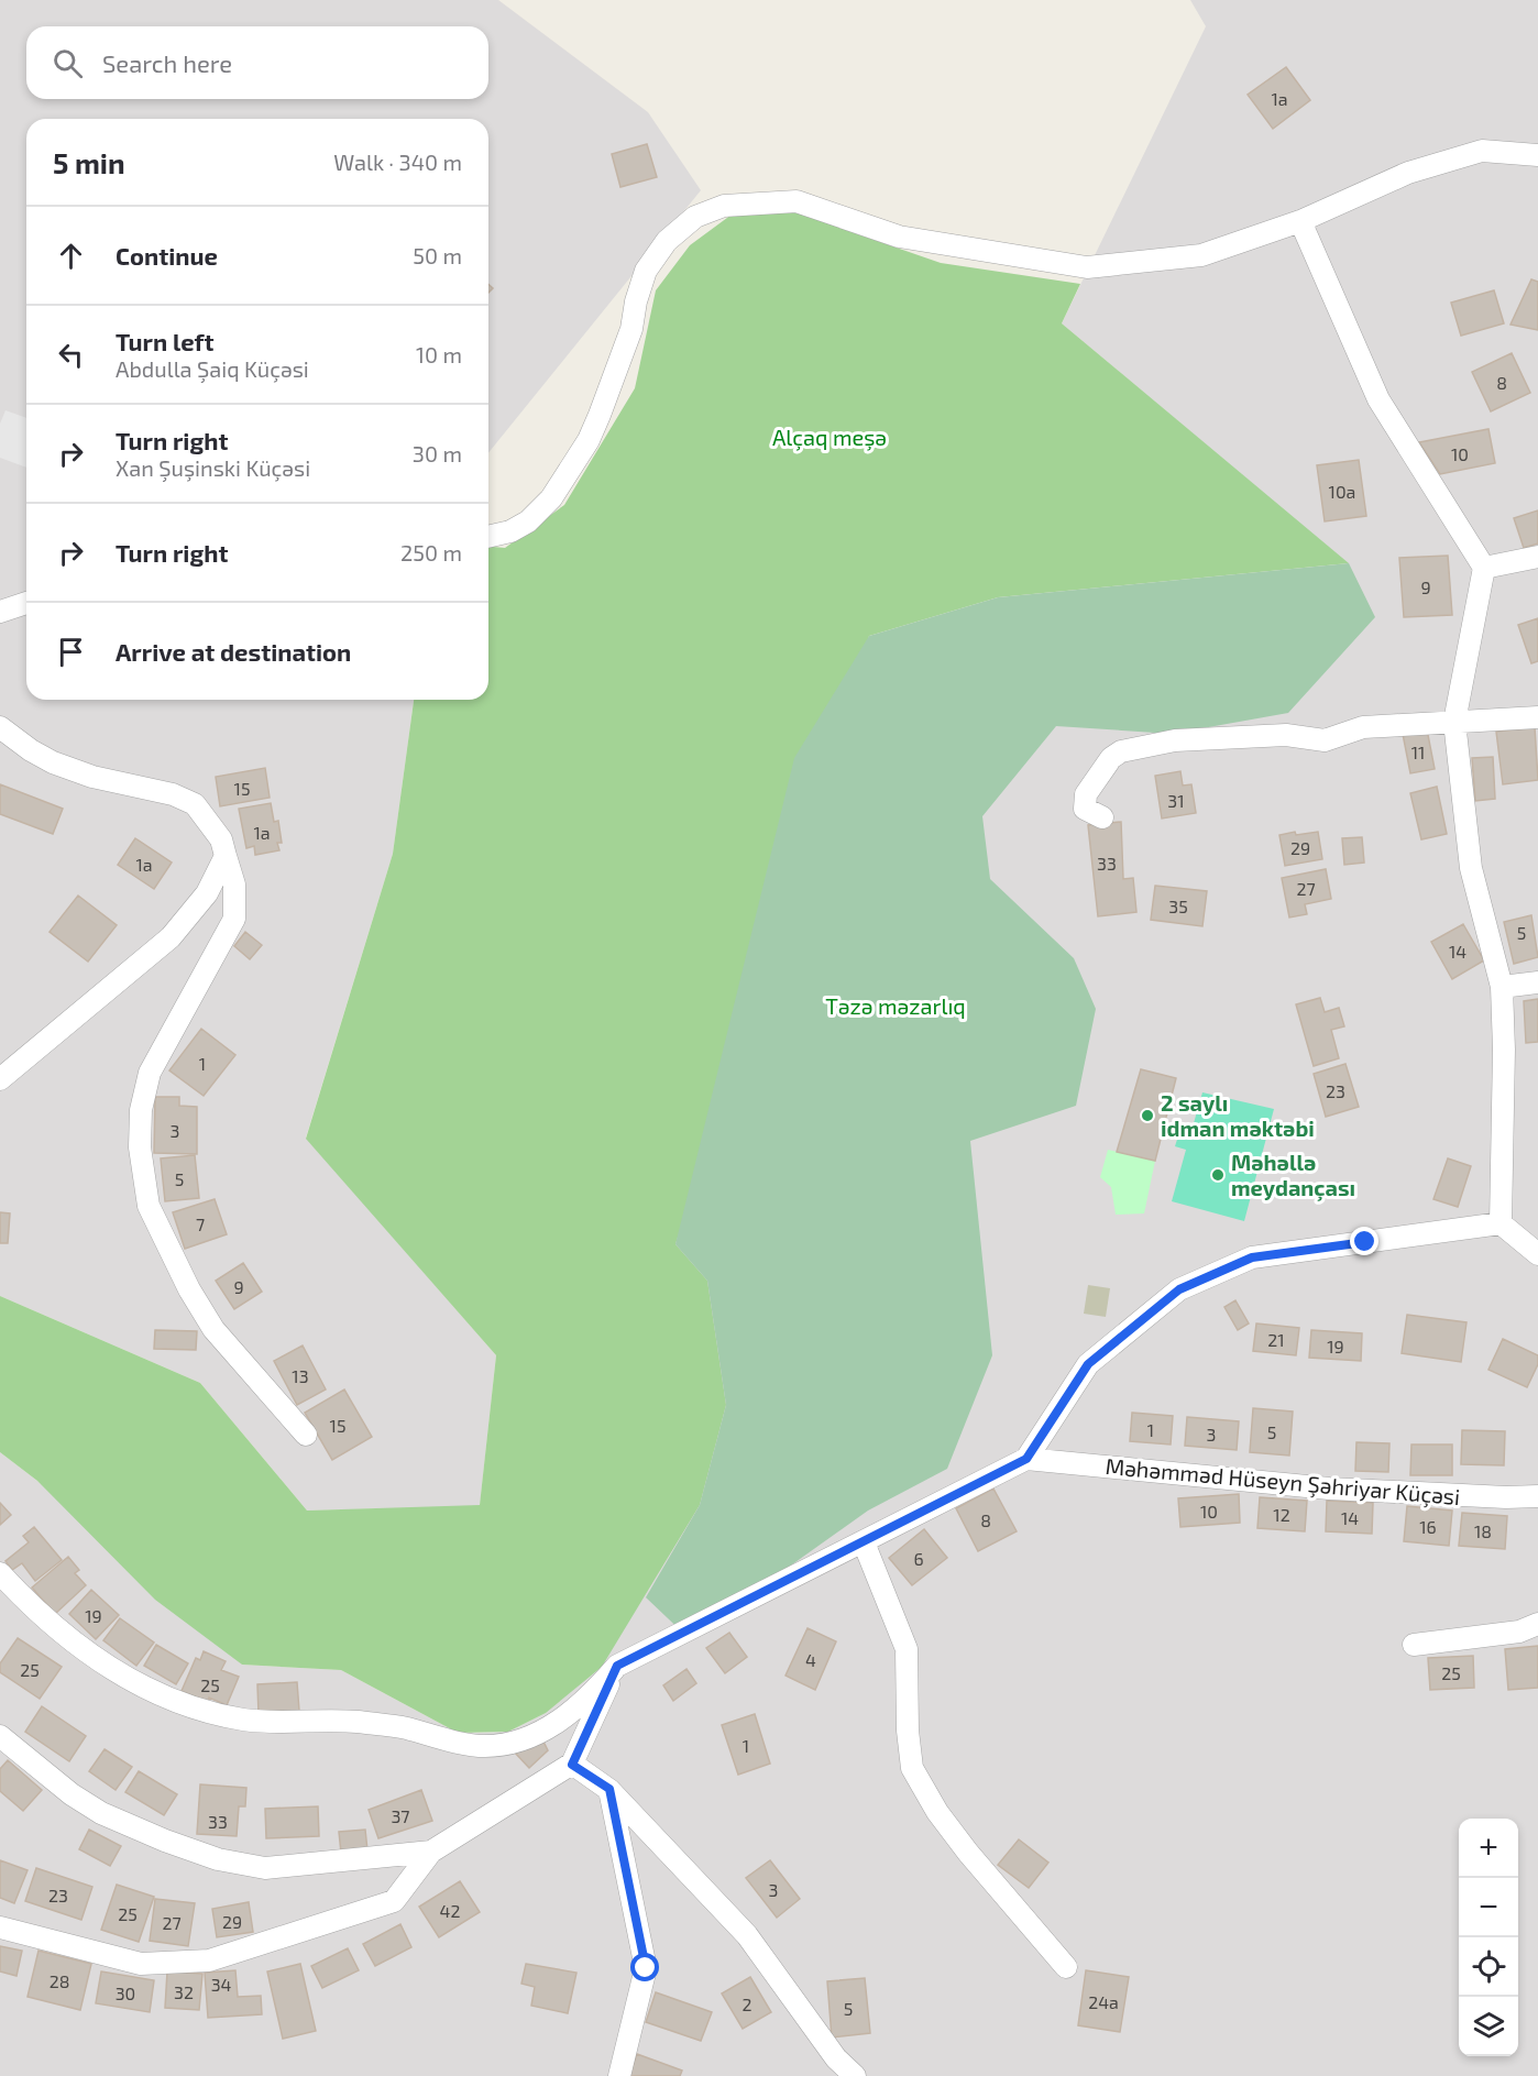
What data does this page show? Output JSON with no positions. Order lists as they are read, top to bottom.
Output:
{
  "streets": {
    "street": ["Məhəmməd Hüseyn Şəhriyar Küçəsi"]
  },
  "parks": ["Alçaq meşə", "Təzə məzarlıq"],
  "places": ["2 saylı idman məktəbi", "Məhəllə meydançası"],
  "house_numbers": [
    "1a",
    "8",
    "10",
    "10а",
    "9",
    "11",
    "15",
    "31",
    "1а",
    "29",
    "33",
    "1а",
    "27",
    "35",
    "5",
    "14",
    "1",
    "23",
    "3",
    "5",
    "7",
    "9",
    "21",
    "19",
    "13",
    "15",
    "1",
    "5",
    "3",
    "10",
    "12",
    "14",
    "8",
    "16",
    "18",
    "6",
    "19",
    "4",
    "25",
    "25",
    "25",
    "1",
    "37",
    "33",
    "3",
    "23",
    "42",
    "25",
    "29",
    "27",
    "28",
    "34",
    "32",
    "30",
    "24a",
    "2",
    "5"
  ],
  "page": {
    "search": "Search here",
    "heading": ["5 min", "Walk · 340 m"],
    "list": [
      ["Continue", "50 m"],
      ["Turn left", "Abdulla Şaiq Küçəsi", "10 m"],
      ["Turn right", "Xan Şuşinski Küçəsi", "30 m"],
      ["Turn right", "250 m"],
      "Arrive at destination"
    ],
    "map_buttons": ["+", "−"]
  }
}
